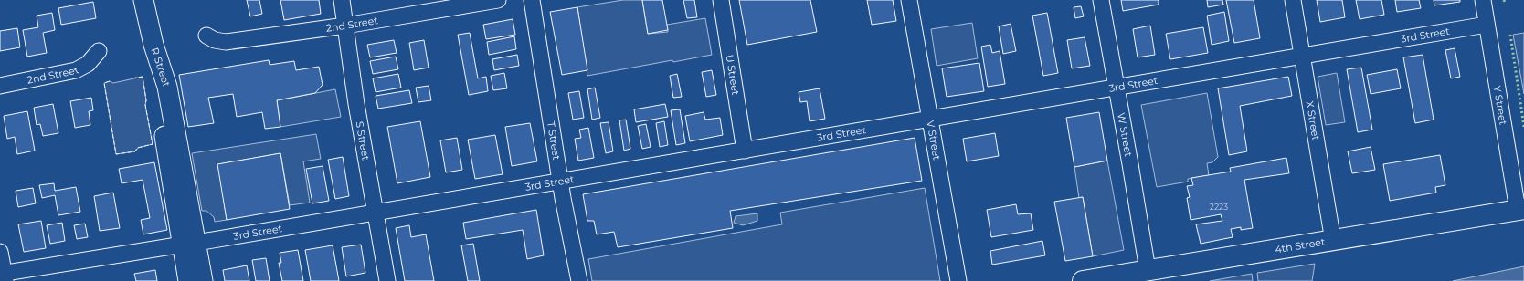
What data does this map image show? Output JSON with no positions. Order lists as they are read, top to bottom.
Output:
{
  "streets": {
    "highway": ["4th Street"],
    "main road": ["R Street"],
    "street": [
      "2nd Street",
      "3rd Street",
      "U Street",
      "Y Street",
      "X Street",
      "W Street",
      "S Street",
      "T Street",
      "V Street"
    ]
  },
  "crossings": [
    ["2nd Street", "S Street"],
    ["3rd Street", "R Street"],
    ["3rd Street", "U Street"],
    ["3rd Street", "Y Street"],
    ["3rd Street", "X Street"],
    ["3rd Street", "W Street"],
    ["3rd Street", "S Street"],
    ["3rd Street", "T Street"],
    ["3rd Street", "V Street"],
    ["Y Street", "4th Street"],
    ["X Street", "4th Street"],
    ["W Street", "4th Street"]
  ],
  "house_numbers": ["2223"]
}
